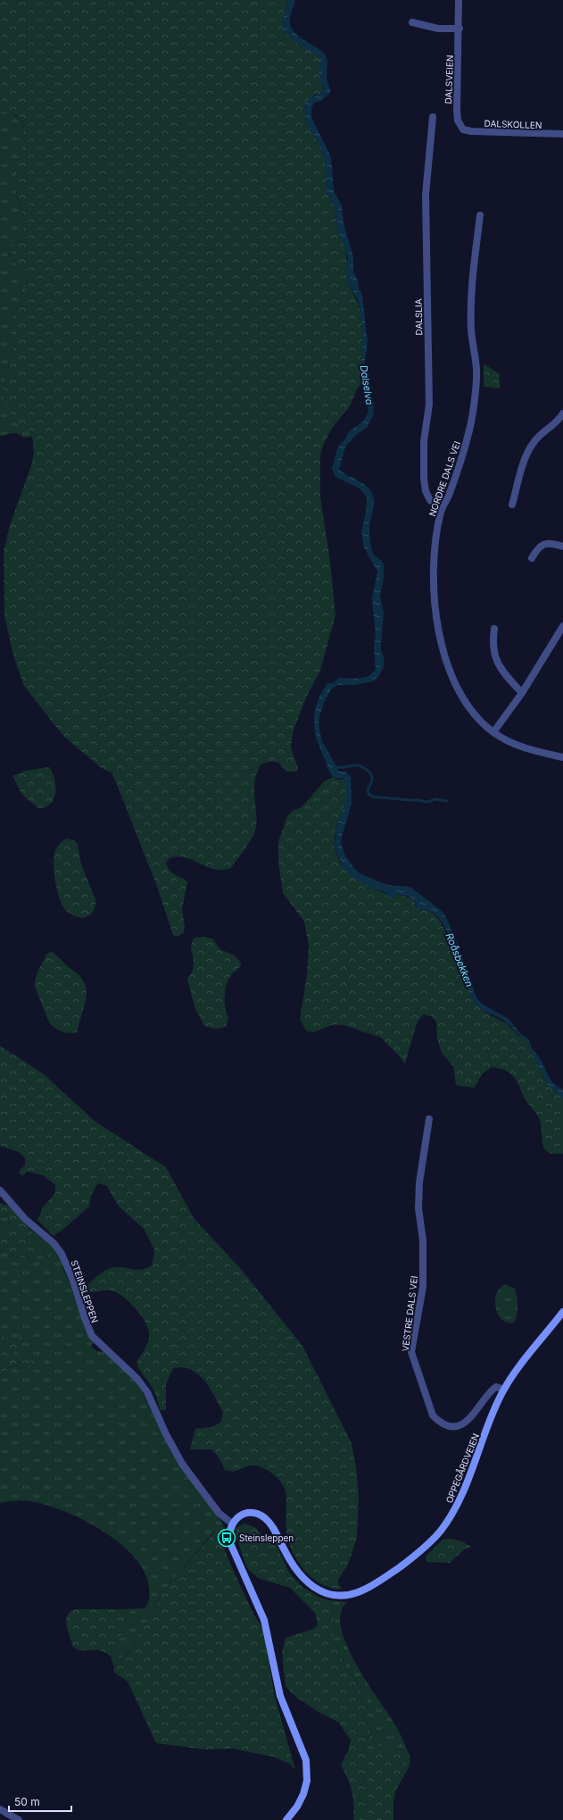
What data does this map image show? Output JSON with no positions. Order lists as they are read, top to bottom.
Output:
{
  "streets": {
    "main road": ["OPPEGÅRDVEIEN"],
    "street": [
      "DALSVEIEN",
      "DALSKOLLEN",
      "DALSLIA",
      "NORDRE DALS VEI",
      "STEINSLEPPEN",
      "VESTRE DALS VEI"
    ]
  },
  "crossings": [
    ["DALSVEIEN", "DALSKOLLEN"],
    ["DALSLIA", "NORDRE DALS VEI"],
    ["STEINSLEPPEN", "OPPEGÅRDVEIEN"],
    ["VESTRE DALS VEI", "OPPEGÅRDVEIEN"]
  ],
  "water": ["Dalselva", "Roåsbekken"],
  "places": {
    "bus stop": ["Steinsleppen"]
  },
  "scale_bar": "50 m"
}
